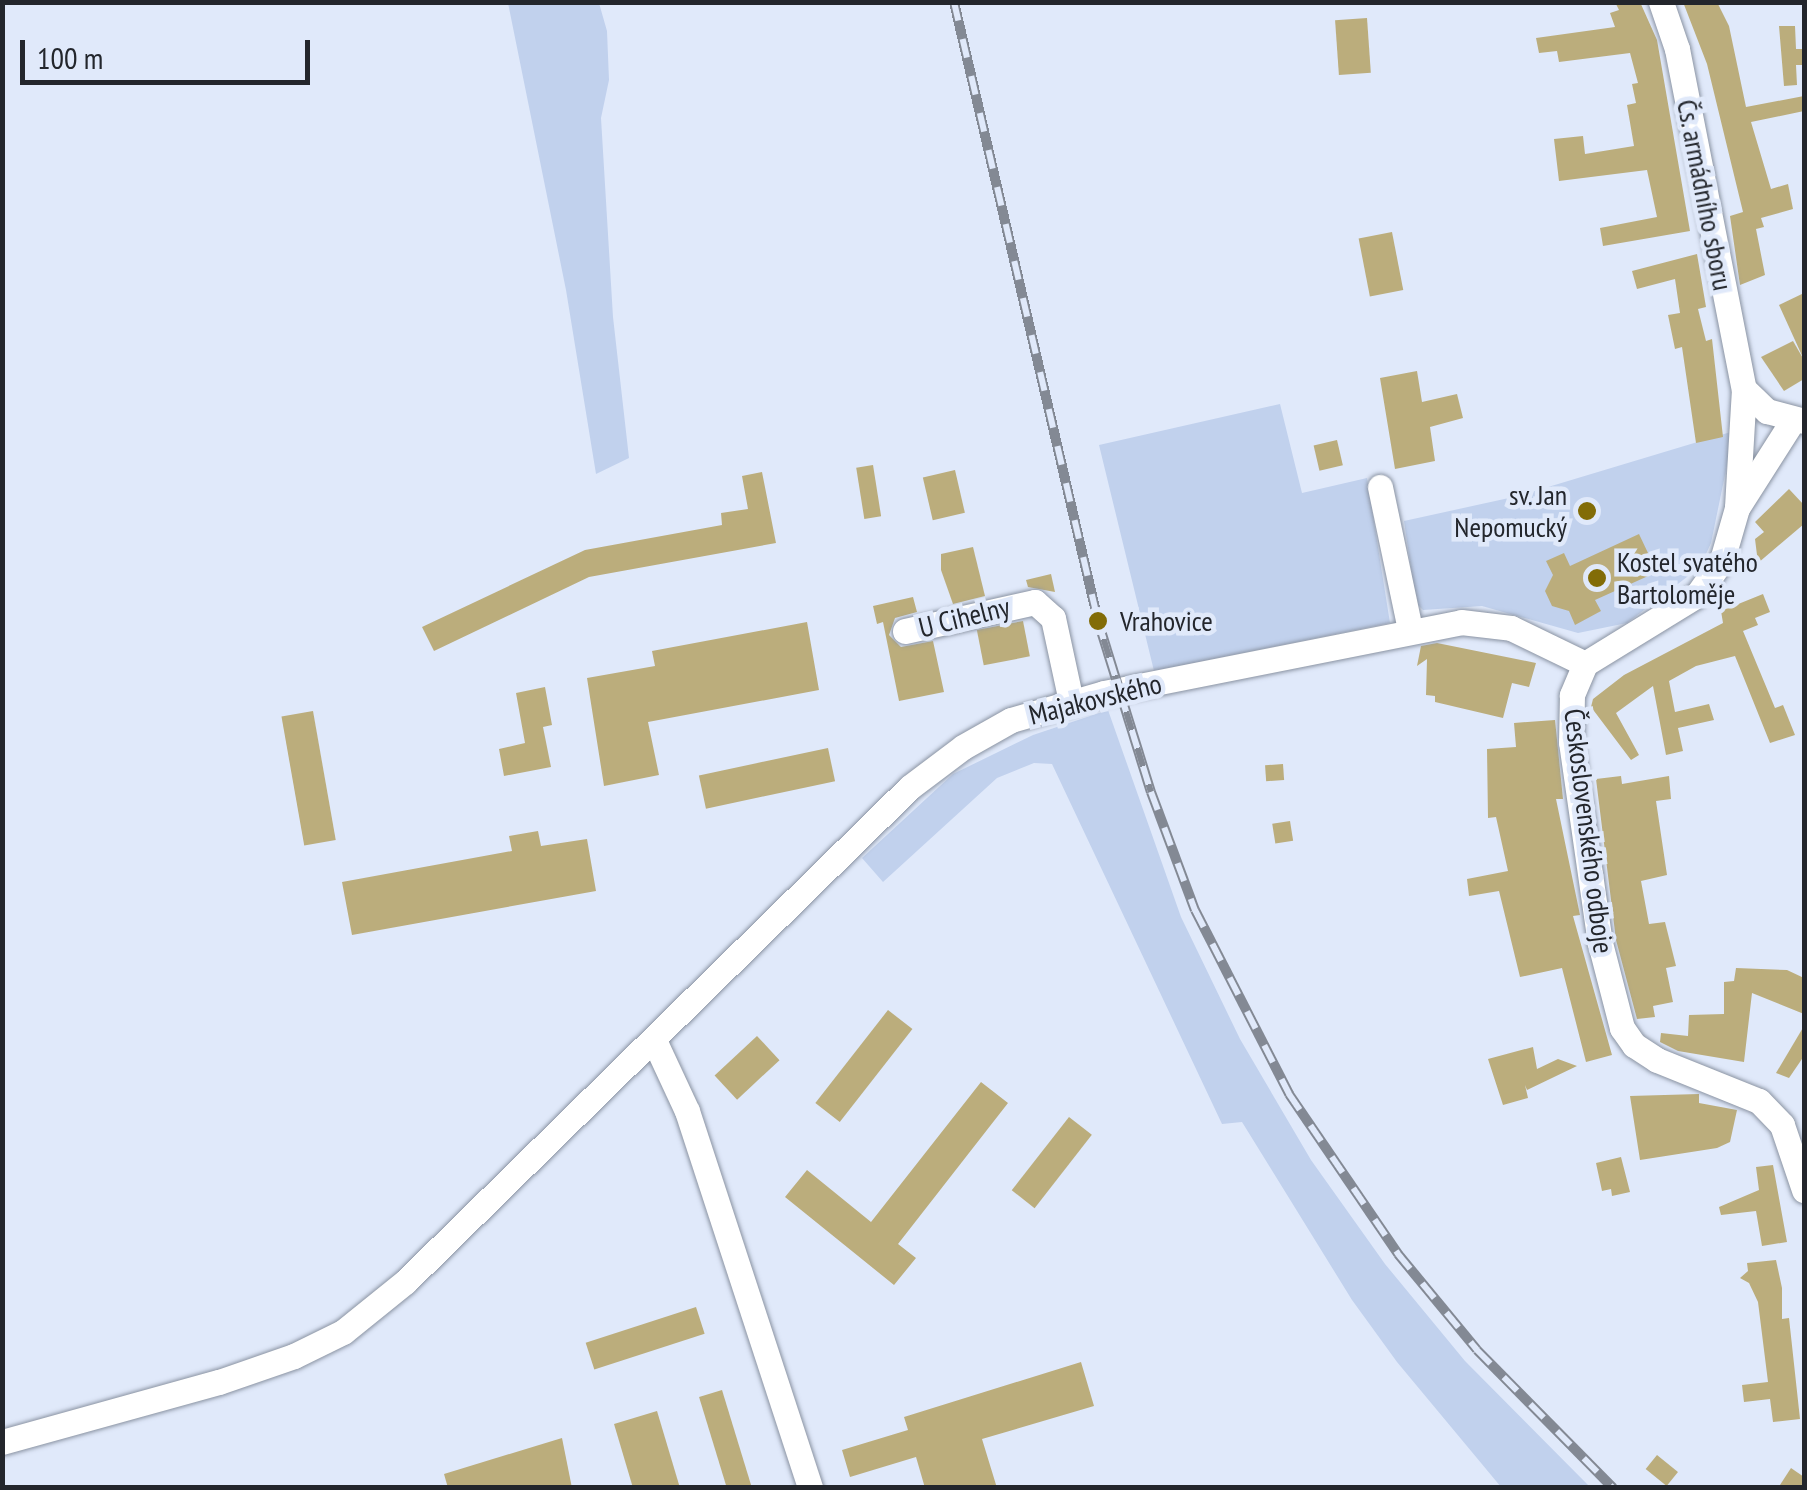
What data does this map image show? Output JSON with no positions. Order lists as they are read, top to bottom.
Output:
{
  "streets": {
    "street": [
      "Čs. armádního sboru",
      "U Cihelny",
      "Majakovského",
      "Československého odboje"
    ]
  },
  "crossings": [
    ["U Cihelny", "Majakovského"],
    ["Majakovského", "Československého odboje"]
  ],
  "places": ["sv. Jan Nepomucký", "Kostel svatého Bartoloměje", "Vrahovice"],
  "scale_bar": "100 m"
}
